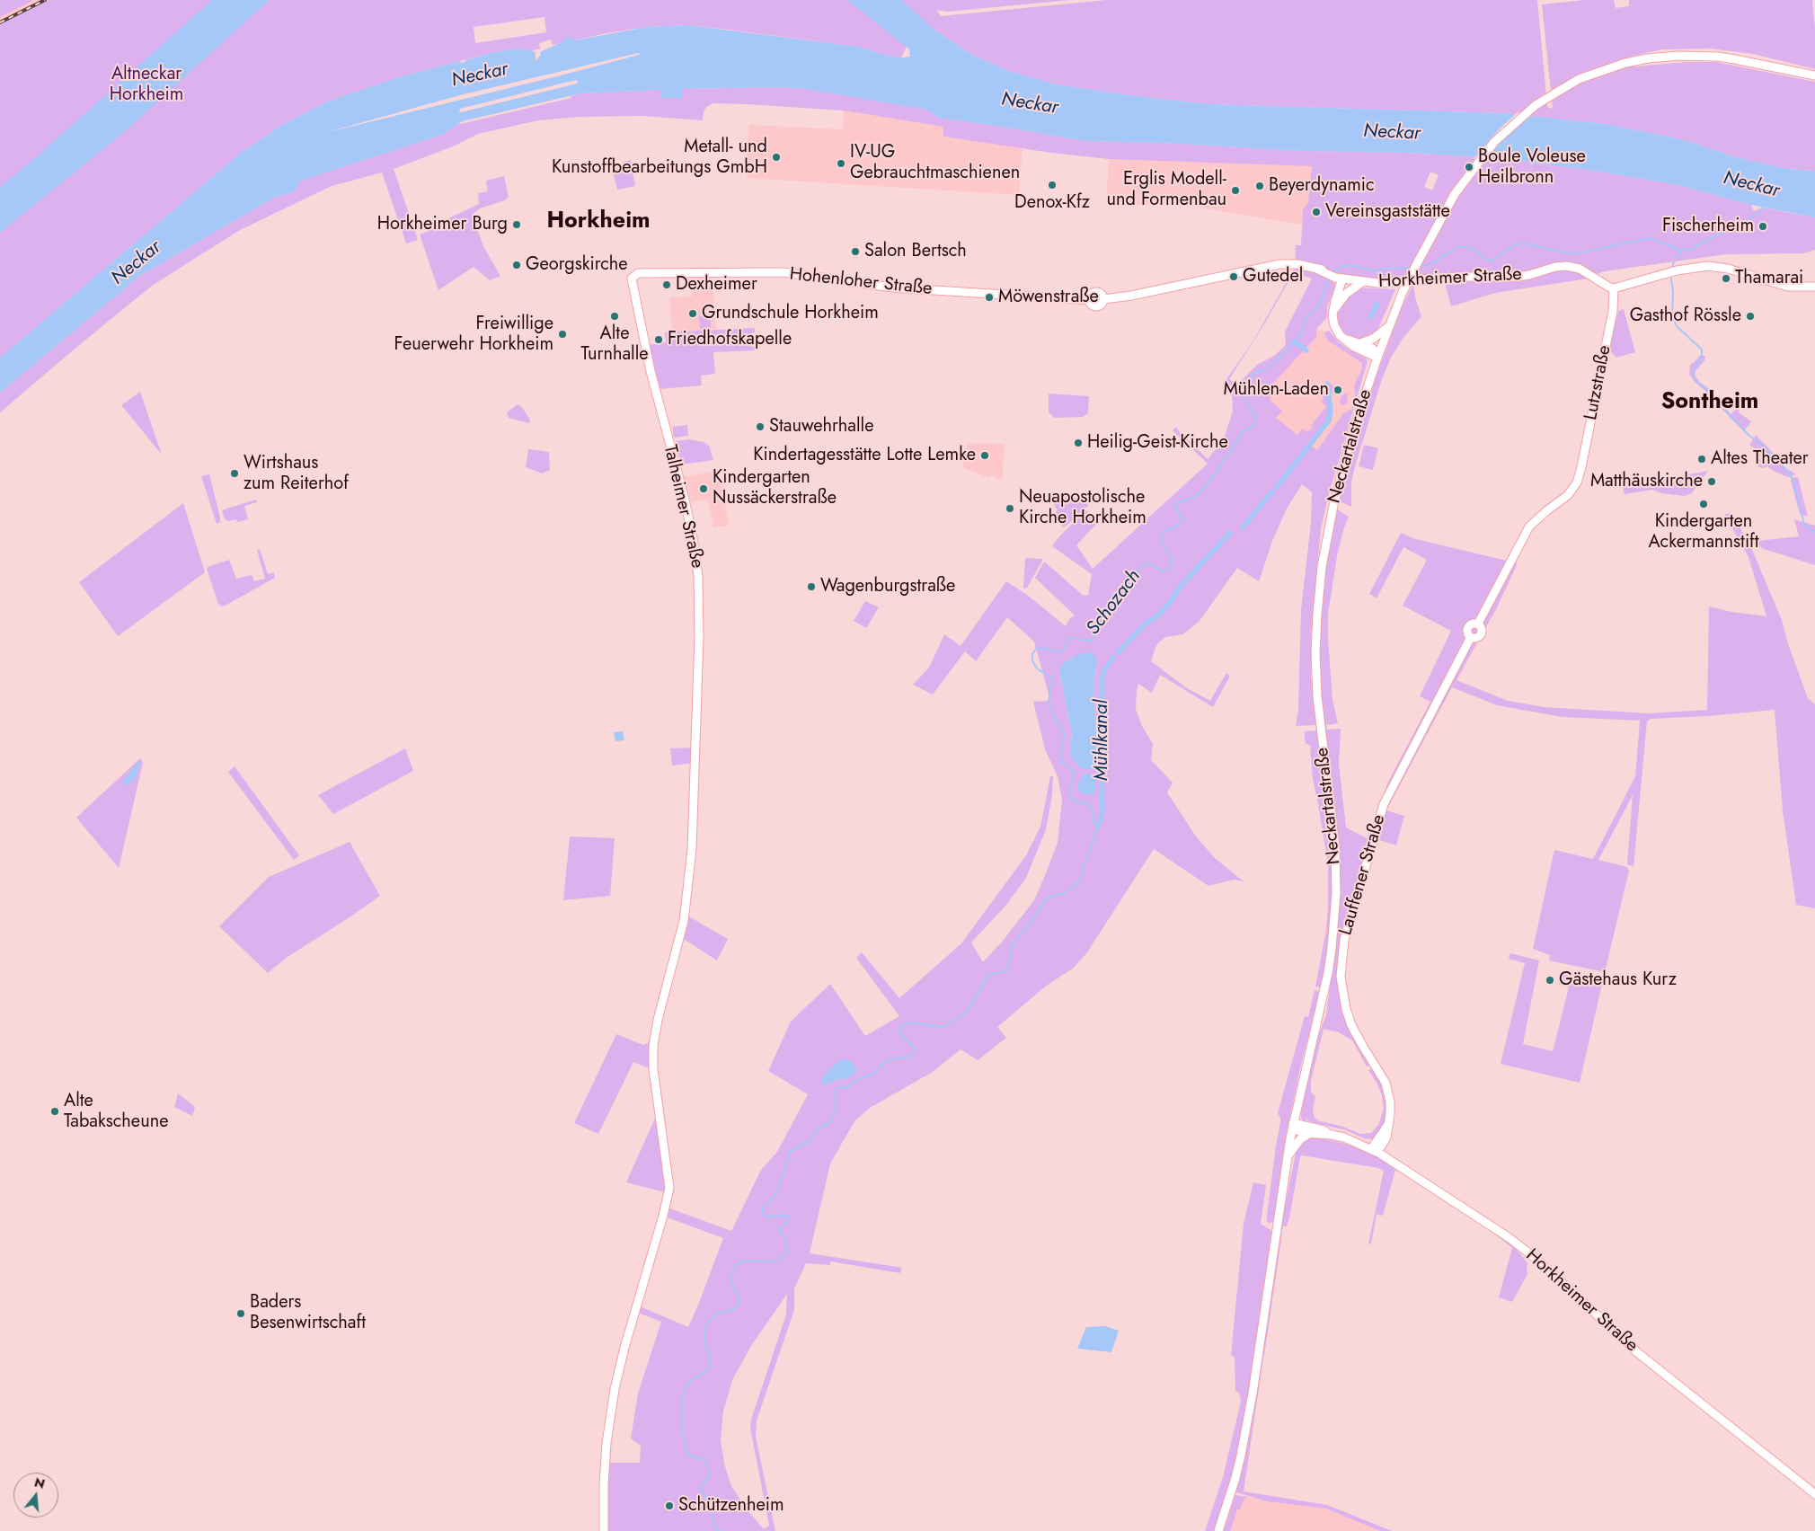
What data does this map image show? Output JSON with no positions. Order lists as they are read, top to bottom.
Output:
{
  "streets": {
    "street": [
      "Horkheimer Straße",
      "Hohenloher Straße",
      "Lutzstraße",
      "Neckartalstraße",
      "Talheimer Straße",
      "Lauffener Straße"
    ]
  },
  "crossings": [
    ["Horkheimer Straße", "Hohenloher Straße"],
    ["Horkheimer Straße", "Lutzstraße"],
    ["Horkheimer Straße", "Neckartalstraße"],
    ["Hohenloher Straße", "Talheimer Straße"],
    ["Lutzstraße", "Lauffener Straße"]
  ],
  "districts": ["Horkheim", "Sontheim"],
  "water": ["Neckar", "Schozach", "Mühlkanal"],
  "parks": ["Altneckar Horkheim"],
  "places": [
    "Metall- und Kunstoffbearbeitungs GmbH",
    "IV-UG Gebrauchtmaschienen",
    "Boule Voleuse Heilbronn",
    "Denox-Kfz",
    "Beyerdynamic",
    "Erglis Modell- und Formenbau",
    "Vereinsgaststätte",
    "Horkheimer Burg",
    "Fischerheim",
    "Salon Bertsch",
    "Georgskirche",
    "Gutedel",
    "Thamarai",
    "Dexheimer",
    "Möwenstraße",
    "Grundschule Horkheim",
    "Alte Turnhalle",
    "Gasthof Rössle",
    "Freiwillige Feuerwehr Horkheim",
    "Friedhofskapelle",
    "Mühlen-Laden",
    "Stauwehrhalle",
    "Heilig-Geist-Kirche",
    "Kindertagesstätte Lotte Lemke",
    "Altes Theater",
    "Wirtshaus zum Reiterhof",
    "Matthäuskirche",
    "Kindergarten Nussäckerstraße",
    "Kindergarten Ackermannstift",
    "Neuapostolische Kirche Horkheim",
    "Wagenburgstraße",
    "Gästehaus Kurz",
    "Alte Tabakscheune",
    "Baders Besenwirtschaft",
    "Schützenheim"
  ],
  "north": "top"
}
